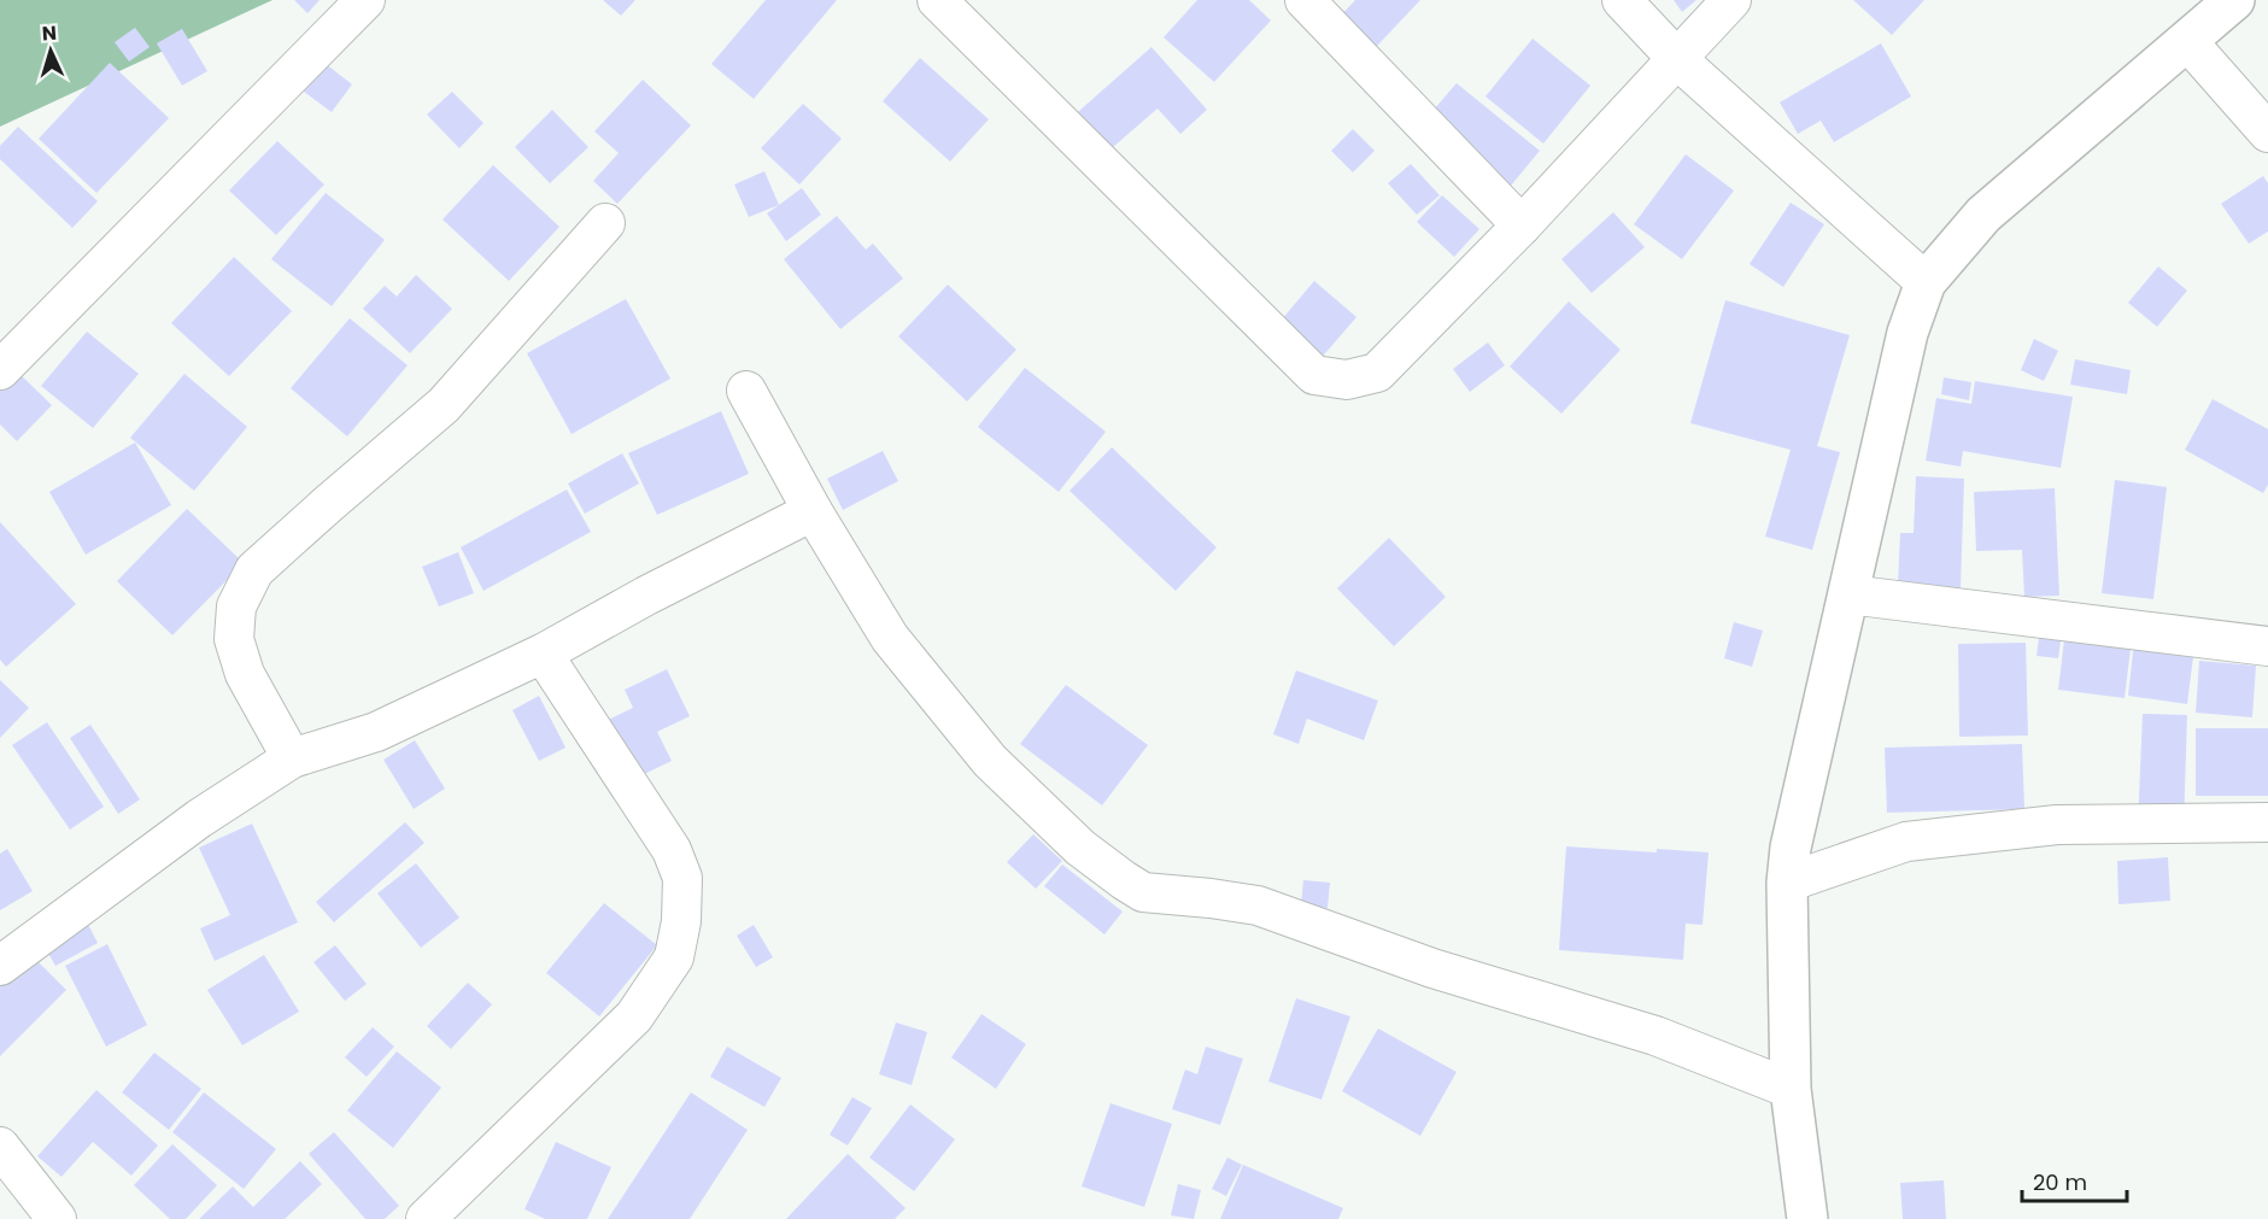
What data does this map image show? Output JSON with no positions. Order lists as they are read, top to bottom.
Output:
{
  "scale_bar": "20 m",
  "north": "top"
}
